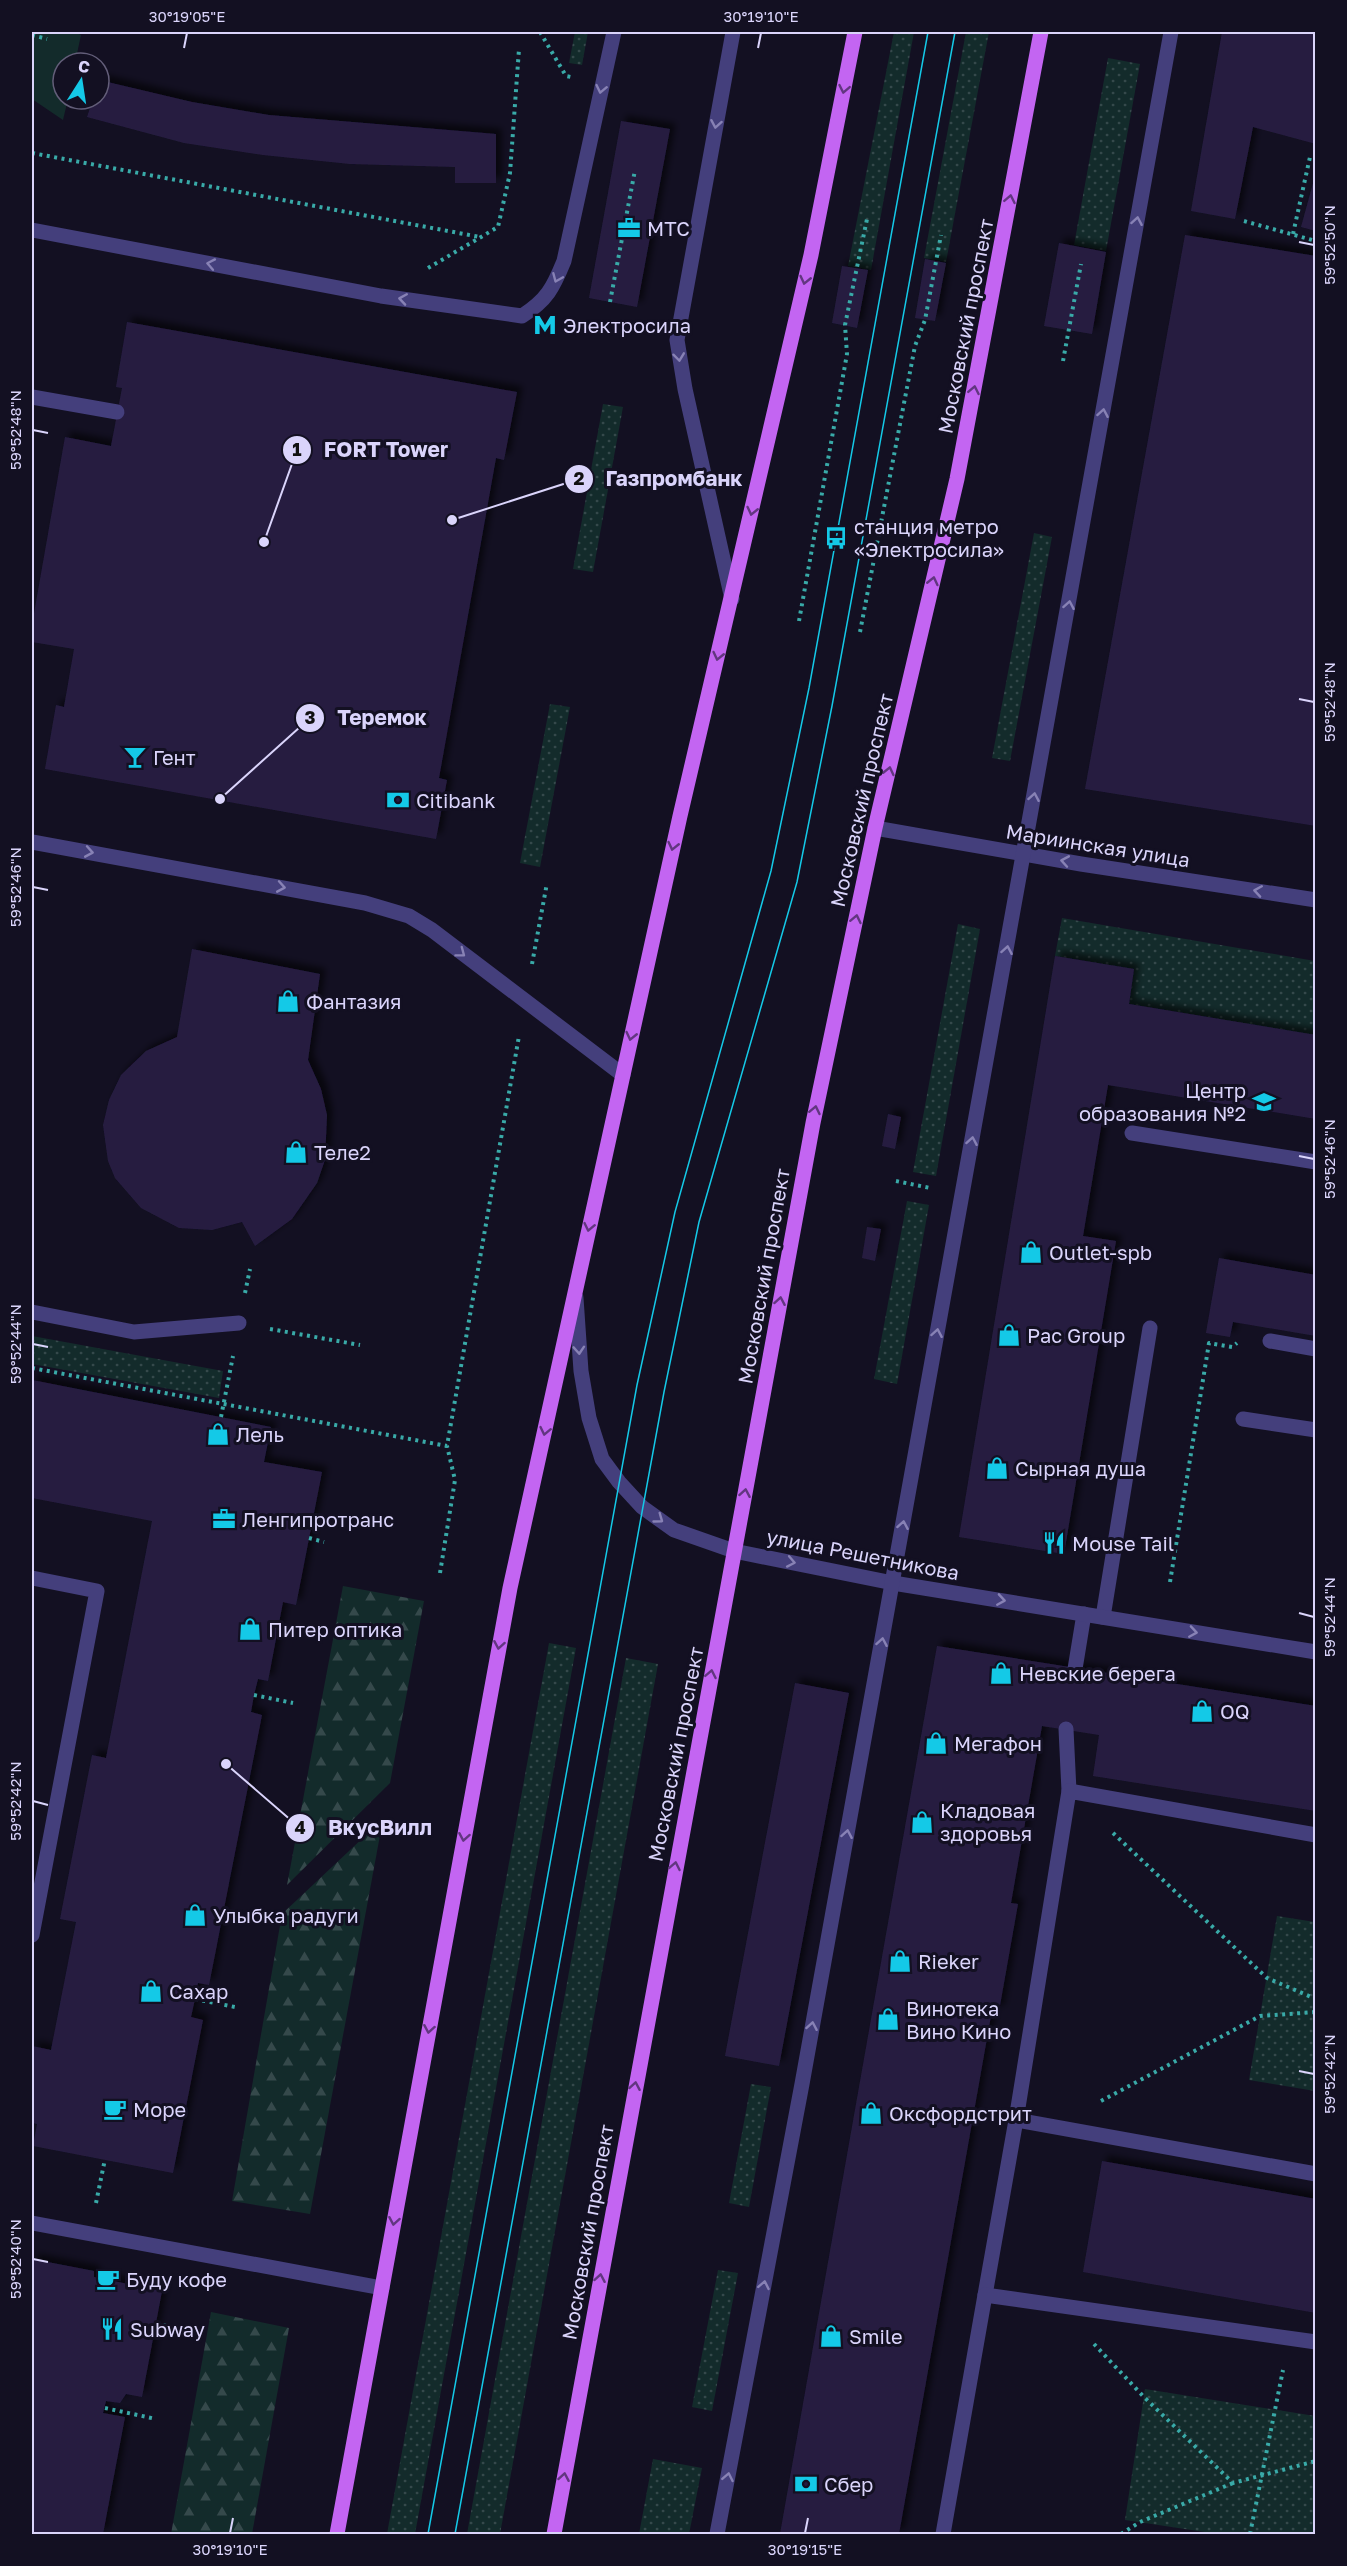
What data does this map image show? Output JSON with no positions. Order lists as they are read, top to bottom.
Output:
{
  "streets": {
    "main road": ["Московский проспект"],
    "street": ["Мариинская улица", "улица Решетникова"]
  },
  "crossings": [
    ["Московский проспект", "Мариинская улица"],
    ["Московский проспект", "улица Решетникова"]
  ],
  "one_way": ["Московский проспект", "Мариинская улица", "улица Решетникова"],
  "places": {
    "office": ["МТС", "Ленгипротранс"],
    "metro station": ["Электросила"],
    "other": [
      "Газпромбанк",
      "FORT Tower",
      "Теремок",
      "ВкусВилл"
    ],
    "bus stop": ["станция метро «Электросила»"],
    "bar": ["Гент"],
    "bank": ["Citibank", "Сбер"],
    "shop": [
      "Фантазия",
      "Теле2",
      "Outlet-spb",
      "Pac Group",
      "Лель",
      "Сырная душа",
      "Питер оптика",
      "Невские берега",
      "OQ",
      "Мегафон",
      "Кладовая здоровья",
      "Улыбка радуги",
      "Rieker",
      "Сахар",
      "Винотека Вино Кино",
      "Оксфордстрит",
      "Smile"
    ],
    "school or university": ["Центр образования №2"],
    "restaurant": ["Mouse Tail", "Subway"],
    "cafe": ["Море", "Буду кофе"]
  },
  "north": "top",
  "coordinates": [
    "30°19'05\"E",
    "30°19'10\"E",
    "59°52'50\"N",
    "59°52'48\"N",
    "59°52'46\"N",
    "59°52'44\"N",
    "59°52'42\"N",
    "59°52'40\"N",
    "30°19'15\"E"
  ]
}
